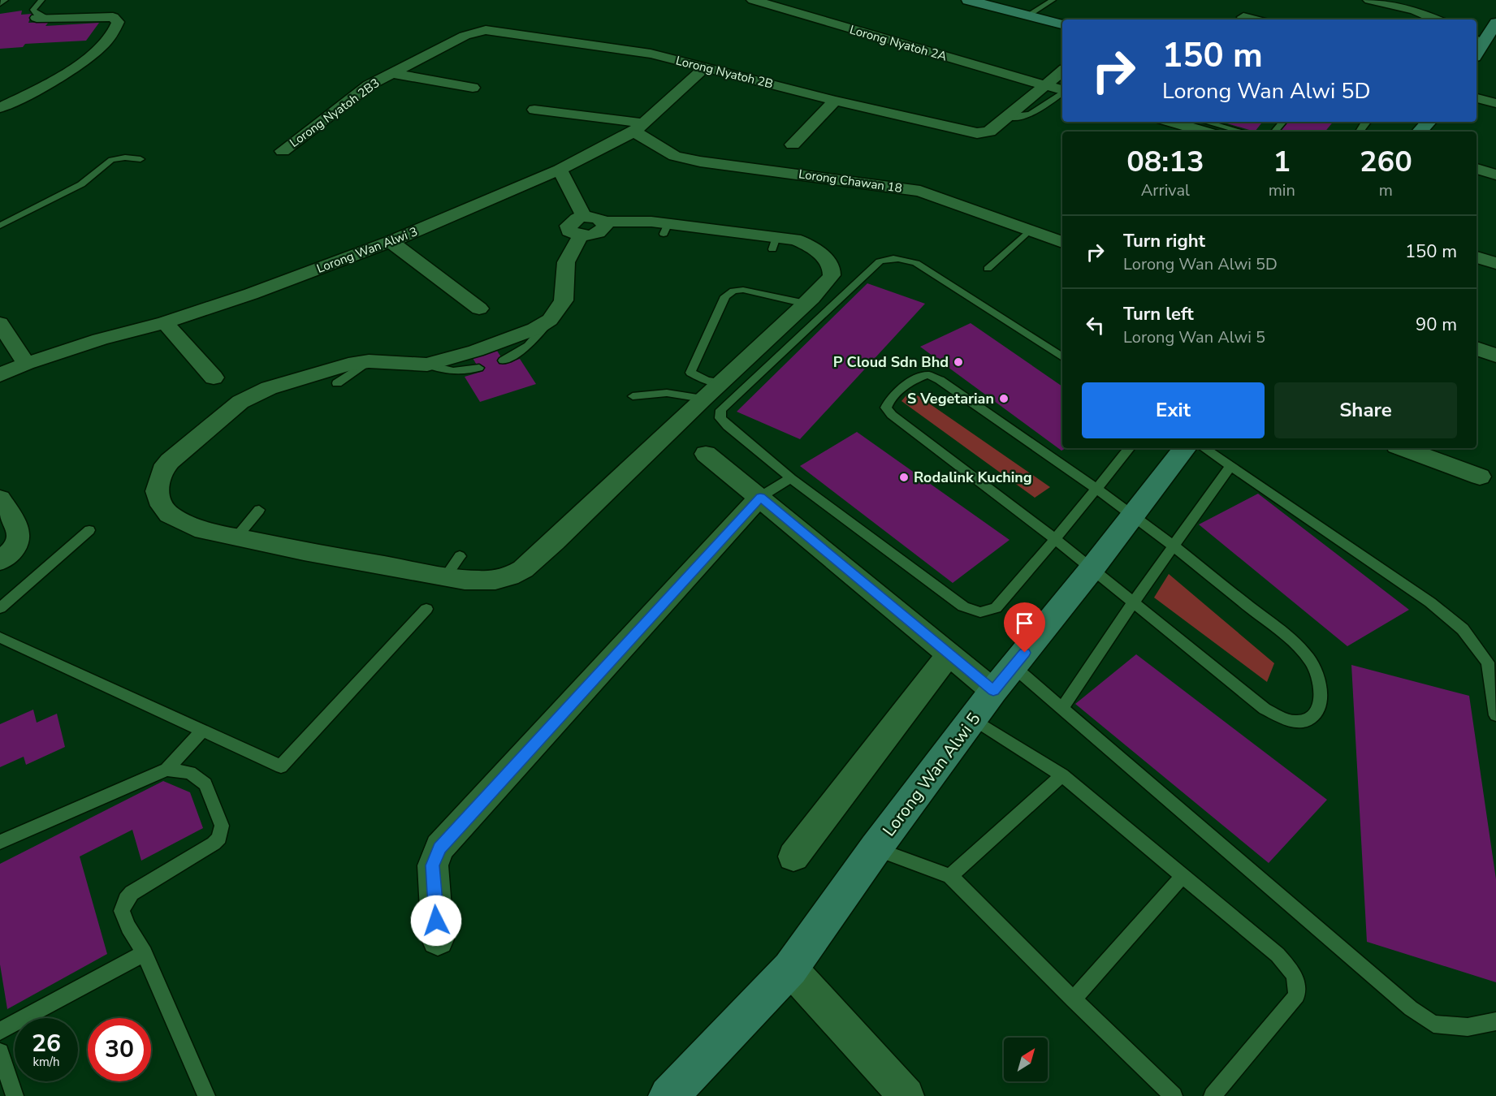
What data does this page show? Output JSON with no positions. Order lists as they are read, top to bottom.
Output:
{
  "streets": {
    "street": [
      "Lorong Nyatoh 2A",
      "Lorong Nyatoh 2B",
      "Lorong Nyatoh 2B3",
      "Lorong Chawan 18",
      "Lorong Wan Alwi 3",
      "Lorong Wan Alwi 5"
    ]
  },
  "crossings": [
    ["Lorong Nyatoh 2B", "Lorong Nyatoh 2B3"],
    ["Lorong Nyatoh 2B", "Lorong Wan Alwi 3"],
    ["Lorong Chawan 18", "Lorong Wan Alwi 3"]
  ],
  "places": ["P Cloud Sdn Bhd", "S Vegetarian", "Rodalink Kuching"],
  "north": "top right",
  "page": {
    "turn": ["150 m", "Lorong Wan Alwi 5D"],
    "eta": [
      "08:13",
      "Arrival",
      "1",
      "min",
      "260",
      "m"
    ],
    "list": [
      {
        "name": "Turn right",
        "note": "Lorong Wan Alwi 5D",
        "value": "150 m"
      },
      {
        "name": "Turn left",
        "note": "Lorong Wan Alwi 5",
        "value": "90 m"
      }
    ],
    "buttons": ["Exit", "Share"],
    "speed": "26 km/h",
    "limit": "30"
  }
}
